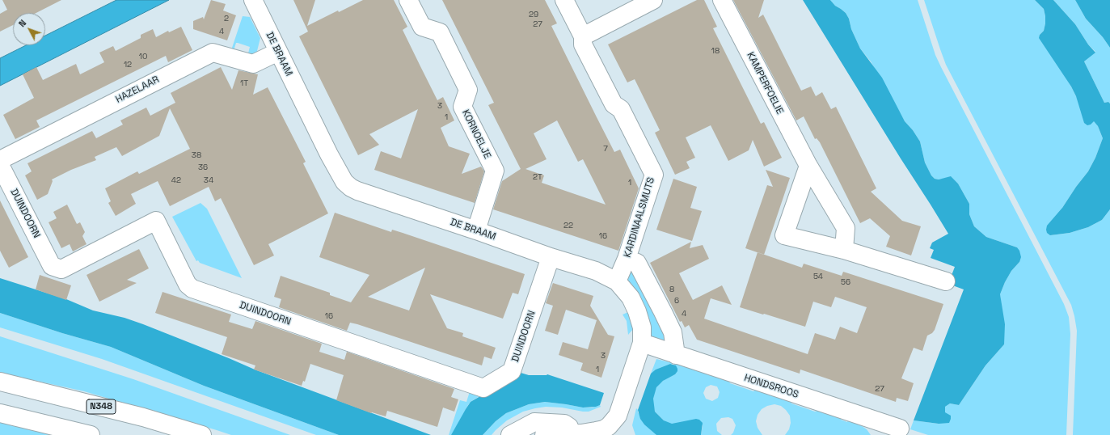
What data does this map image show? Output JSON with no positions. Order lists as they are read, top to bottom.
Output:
{
  "streets": {
    "street": [
      "DE BRAAM",
      "KAMPERFOELIE",
      "HAZELAAR",
      "KORNOELJE",
      "DUINDOORN",
      "KARDINAALSMUTS",
      "HONDSROOS",
      "N348"
    ]
  },
  "crossings": [
    ["DE BRAAM", "HAZELAAR"],
    ["DE BRAAM", "KORNOELJE"],
    ["DE BRAAM", "DUINDOORN"],
    ["DE BRAAM", "KARDINAALSMUTS"],
    ["DE BRAAM", "HONDSROOS"]
  ],
  "house_numbers": [
    "29",
    "2",
    "27",
    "4",
    "18",
    "10",
    "12",
    "1T",
    "3",
    "1",
    "7",
    "38",
    "36",
    "2T",
    "42",
    "34",
    "1",
    "22",
    "16",
    "54",
    "56",
    "8",
    "6",
    "4",
    "16",
    "3",
    "1",
    "27"
  ],
  "north": "top left"
}
